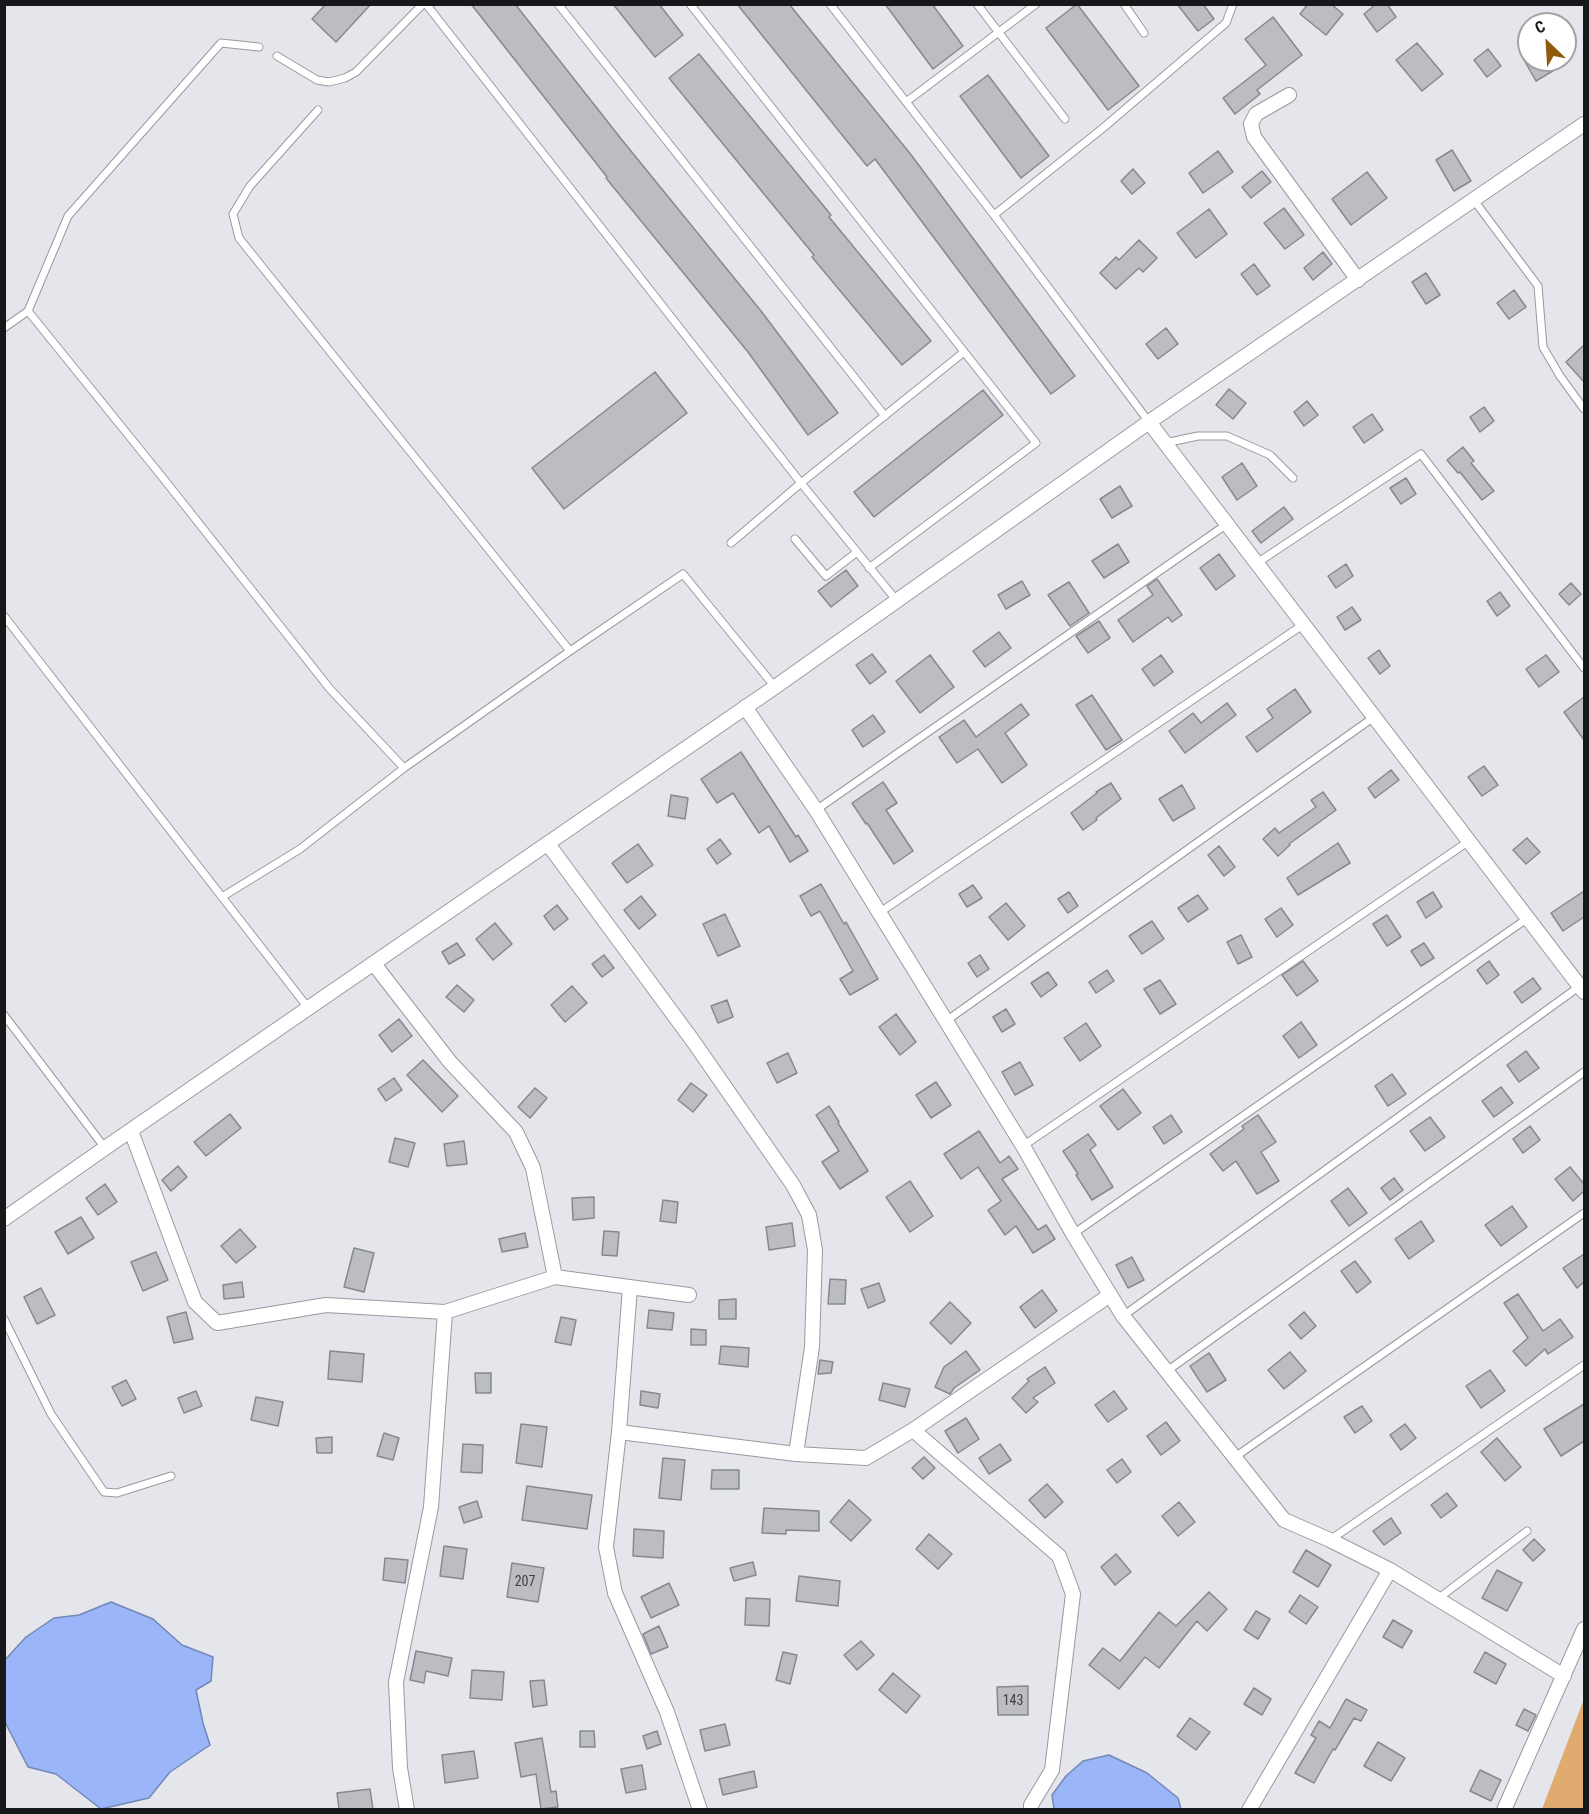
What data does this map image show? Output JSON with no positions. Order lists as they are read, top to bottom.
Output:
{
  "house_numbers": ["207", "143"],
  "north": "top left"
}
